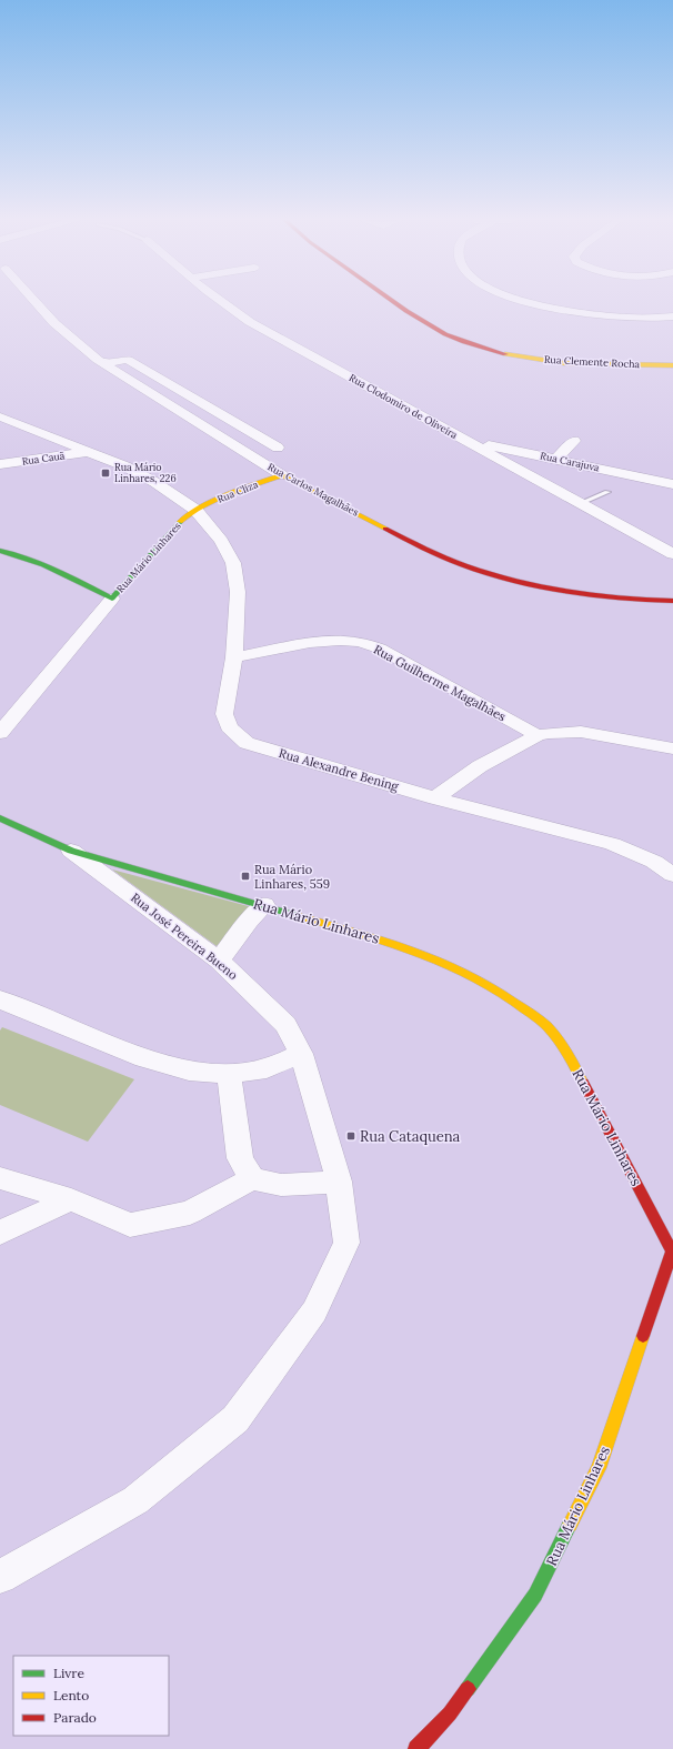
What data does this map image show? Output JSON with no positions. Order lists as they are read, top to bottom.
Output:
{
  "streets": {
    "street": [
      "Rua Clemente Rocha",
      "Rua Clodomiro de Oliveira",
      "Rua Cauã",
      "Rua Carajuva",
      "Rua Carlos Magalhães",
      "Rua Cliza",
      "Rua Mário Linhares",
      "Rua Guilherme Magalhães",
      "Rua Alexandre Bening",
      "Rua José Pereira Bueno"
    ]
  },
  "crossings": [
    ["Rua Clodomiro de Oliveira", "Rua Carajuva"],
    ["Rua Carlos Magalhães", "Rua Cliza"],
    ["Rua Cliza", "Rua Mário Linhares"],
    ["Rua Cliza", "Rua Alexandre Bening"],
    ["Rua Mário Linhares", "Rua Alexandre Bening"],
    ["Rua Mário Linhares", "Rua José Pereira Bueno"],
    ["Rua Guilherme Magalhães", "Rua Alexandre Bening"]
  ],
  "places": {
    "transit": ["Rua Mário Linhares, 226", "Rua Mário Linhares, 559", "Rua Cataquena"]
  },
  "legend": ["Livre", "Lento", "Parado"]
}
